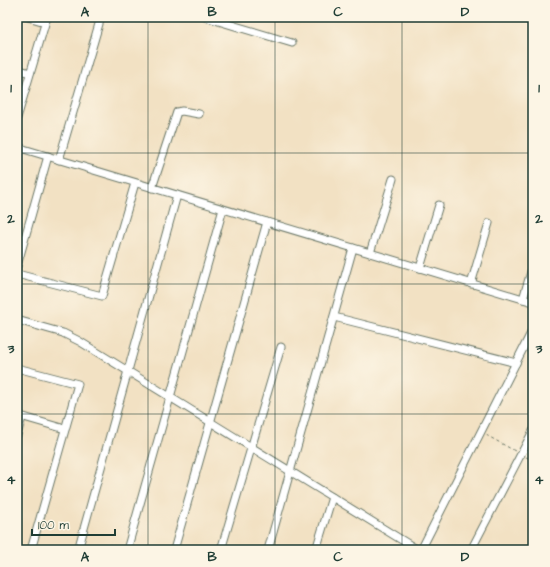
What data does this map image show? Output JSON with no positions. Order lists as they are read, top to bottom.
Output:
{
  "scale_bar": "100 m",
  "grid": {
    "columns": [
      "A",
      "B",
      "C",
      "D"
    ],
    "rows": [
      "1",
      "2",
      "3",
      "4"
    ]
  }
}
